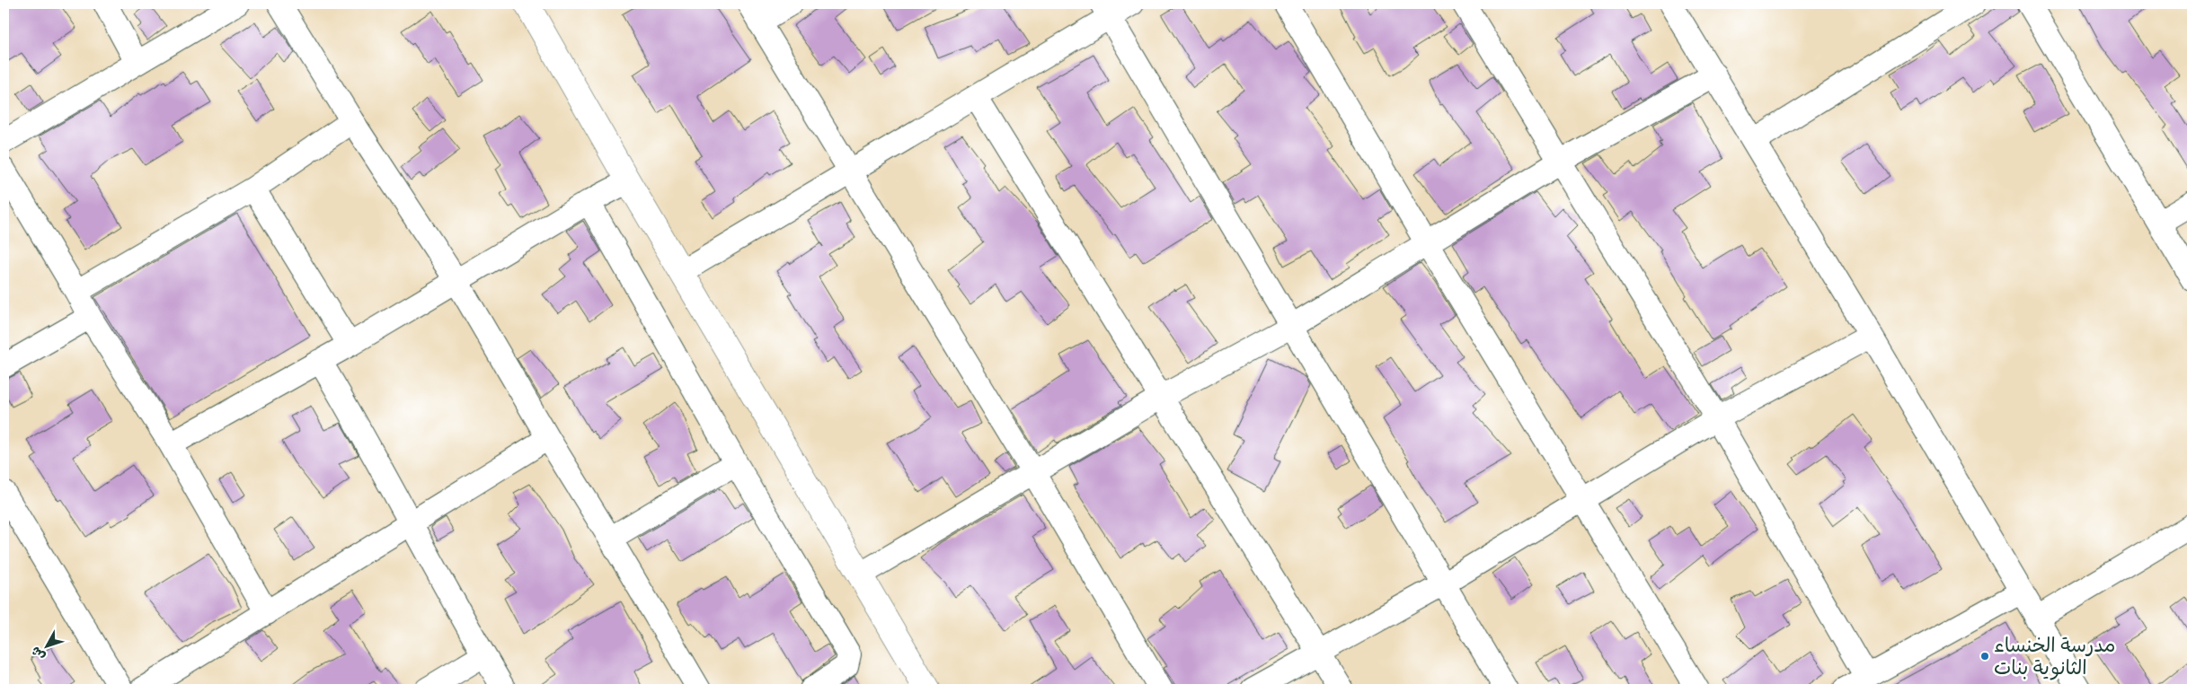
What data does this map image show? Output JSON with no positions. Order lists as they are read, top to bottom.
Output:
{
  "places": ["مدرسة الخنساء الثانوية بنات"],
  "north": "bottom left"
}
